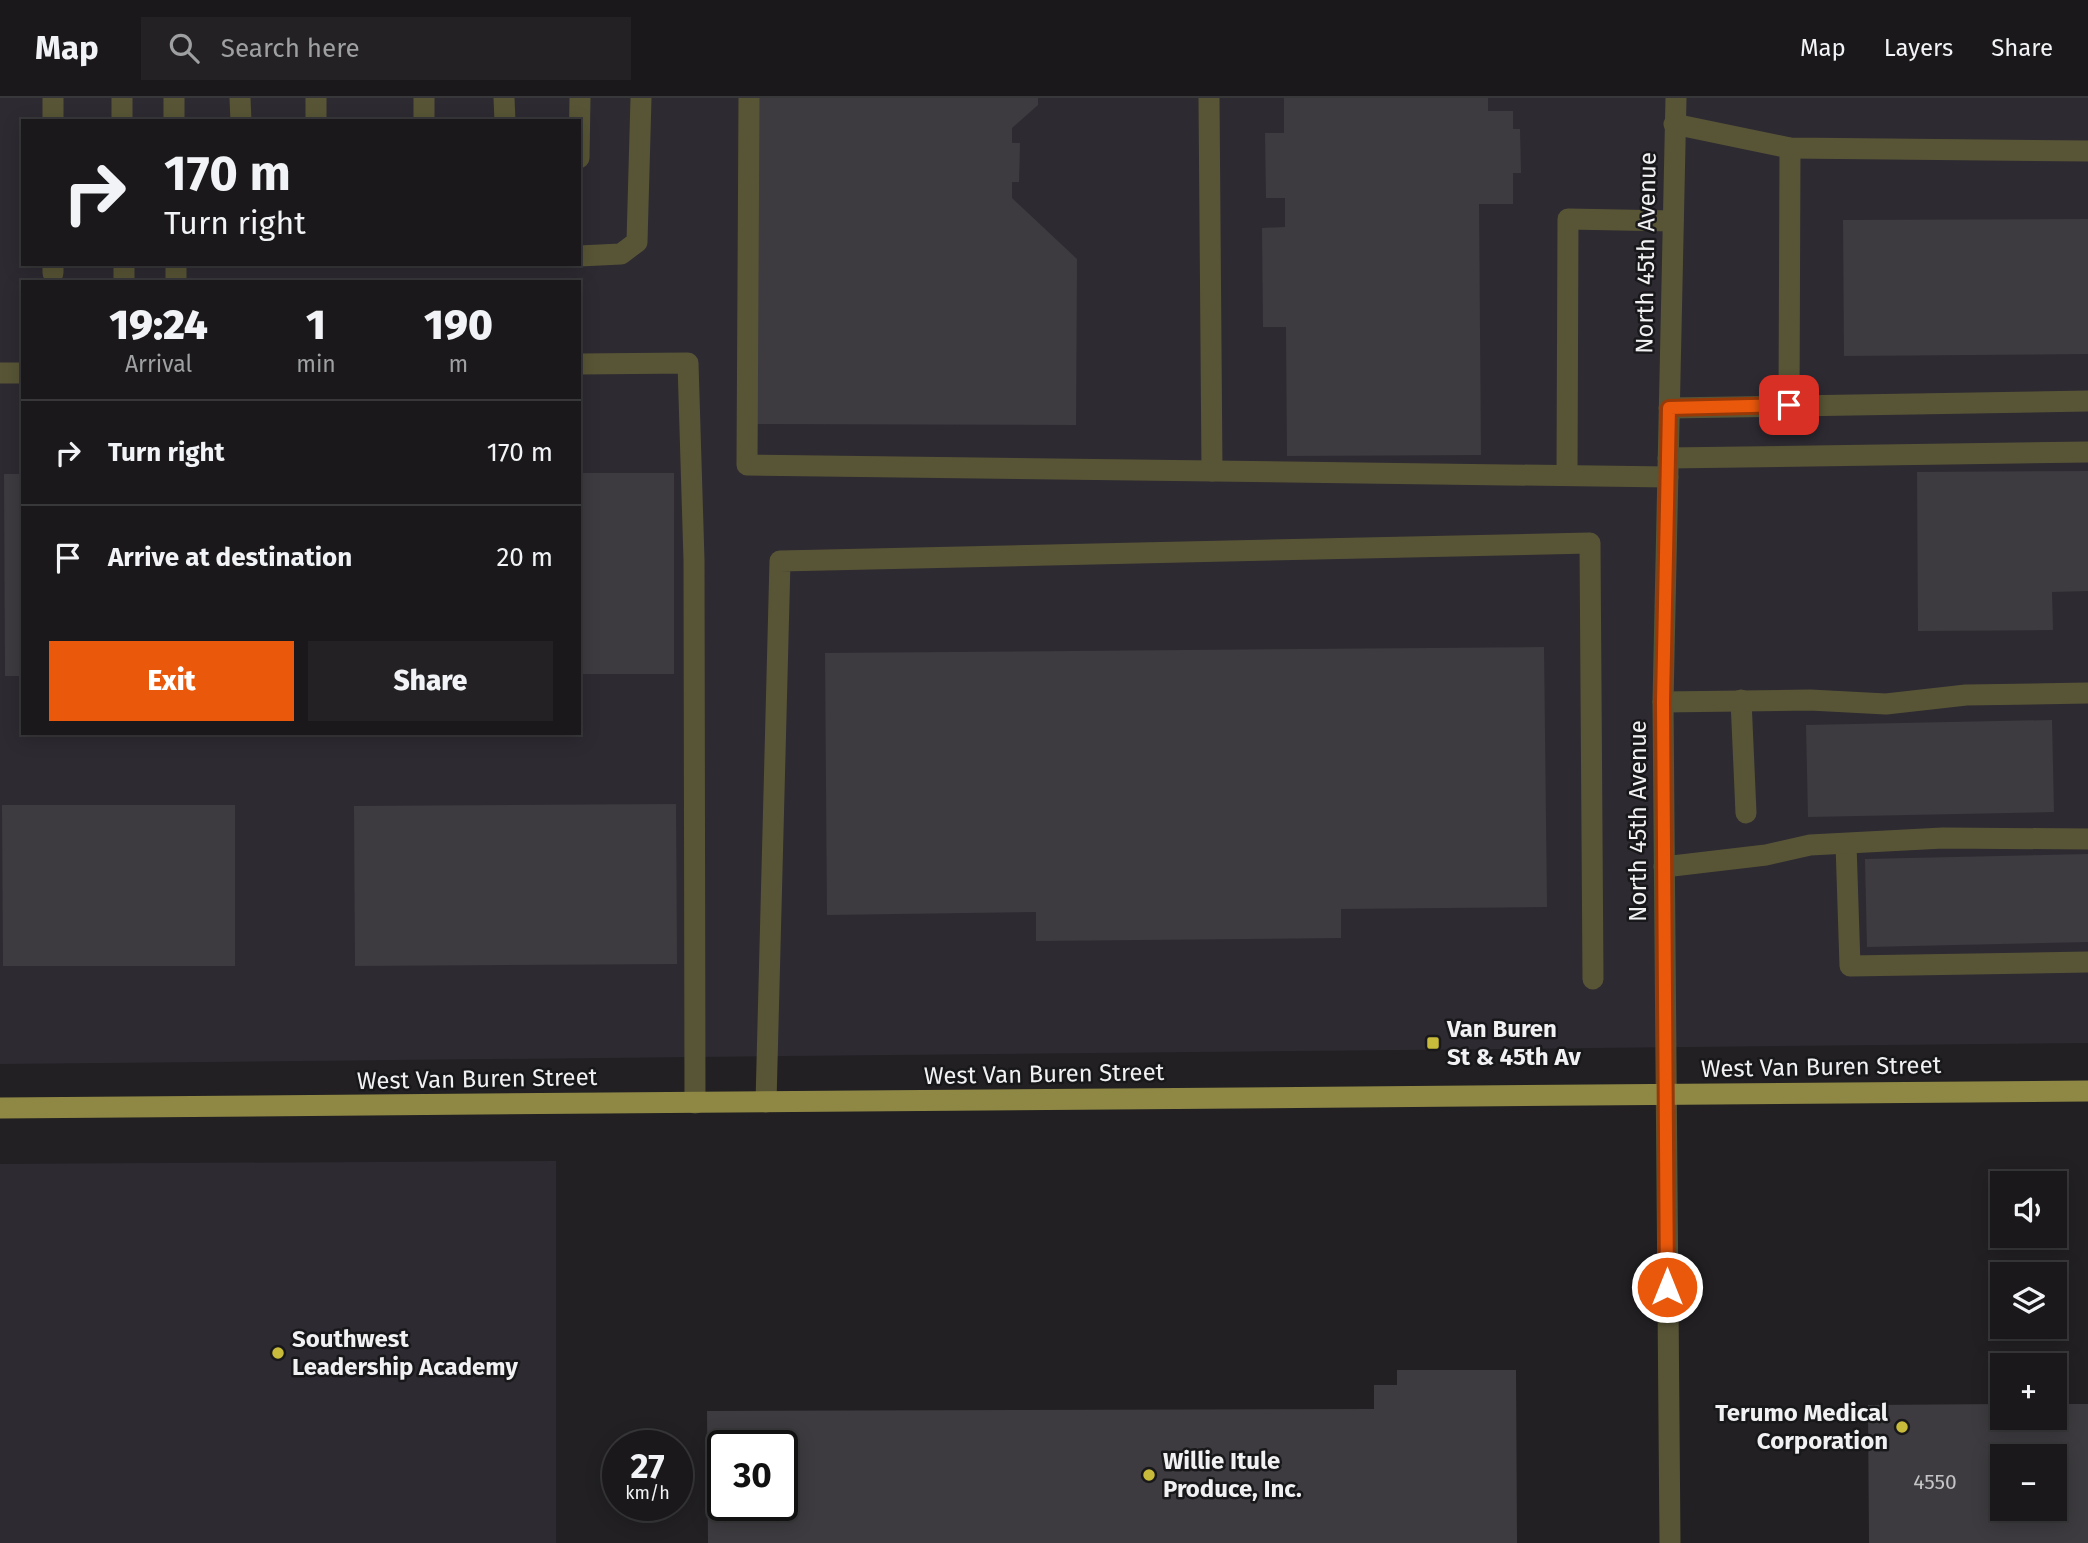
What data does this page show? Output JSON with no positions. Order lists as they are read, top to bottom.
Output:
{
  "streets": {
    "main road": ["West Van Buren Street"],
    "street": ["North 45th Avenue"]
  },
  "crossings": [
    ["North 45th Avenue", "West Van Buren Street"]
  ],
  "places": {
    "transit": ["Van Buren St & 45th Av"],
    "other": ["Southwest Leadership Academy", "Terumo Medical Corporation", "Willie Itule Produce, Inc."]
  },
  "house_numbers": ["4550"],
  "page": {
    "header": "Map",
    "search": "Search here",
    "nav": ["Map", "Layers", "Share"],
    "turn": ["170 m", "Turn right"],
    "eta": [
      "19:24",
      "Arrival",
      "1",
      "min",
      "190",
      "m"
    ],
    "list": [
      {
        "name": "Turn right",
        "value": "170 m"
      },
      {
        "name": "Arrive at destination",
        "value": "20 m"
      }
    ],
    "buttons": ["Exit", "Share"],
    "map_buttons": ["+", "−"],
    "speed": "27 km/h",
    "limit": "30"
  }
}
